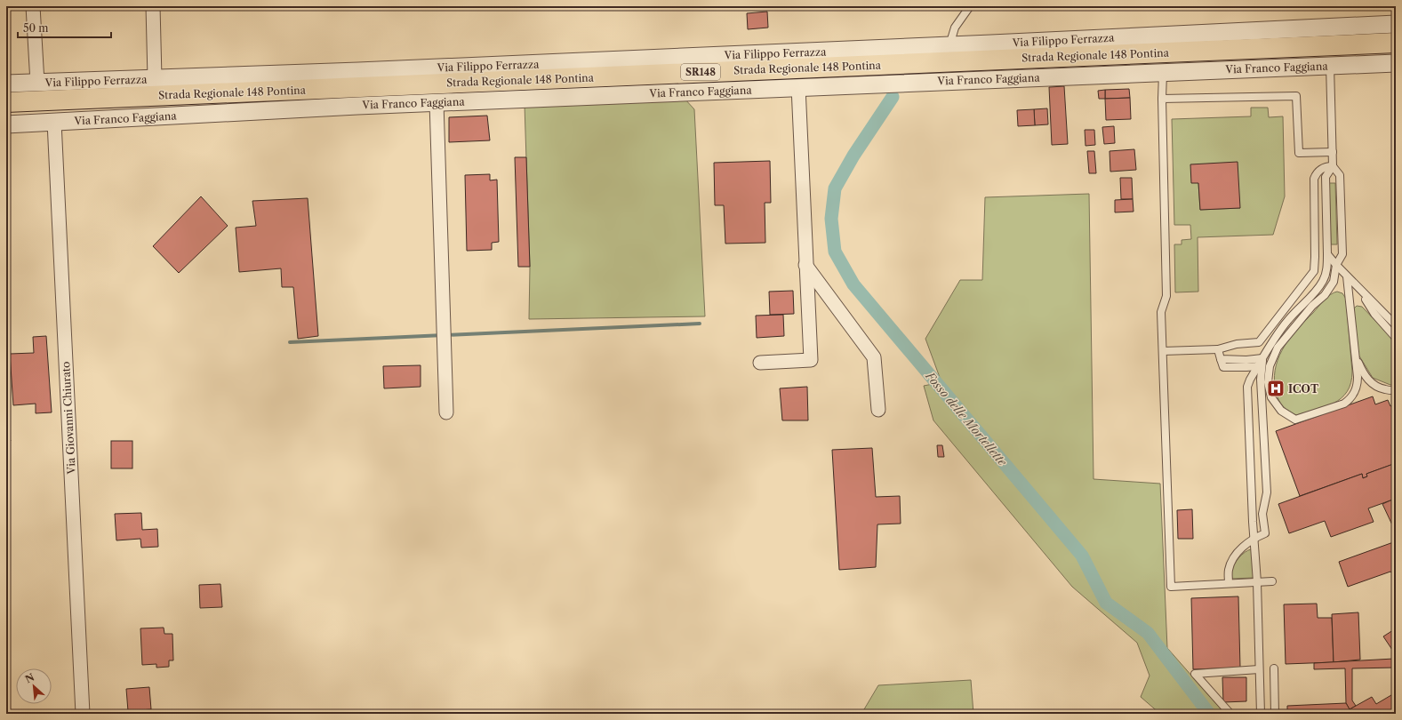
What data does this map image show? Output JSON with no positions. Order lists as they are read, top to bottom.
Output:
{
  "streets": {
    "main road": ["Strada Regionale 148 Pontina", "SR148"],
    "street": ["Via Filippo Ferrazza", "Via Franco Faggiana", "Via Giovanni Chiurato"]
  },
  "crossings": [
    ["Via Franco Faggiana", "Via Giovanni Chiurato"]
  ],
  "water": ["Fosso delle Mortellette"],
  "places": {
    "hospital": ["ICOT"]
  },
  "scale_bar": "50 m",
  "north": "top left"
}
